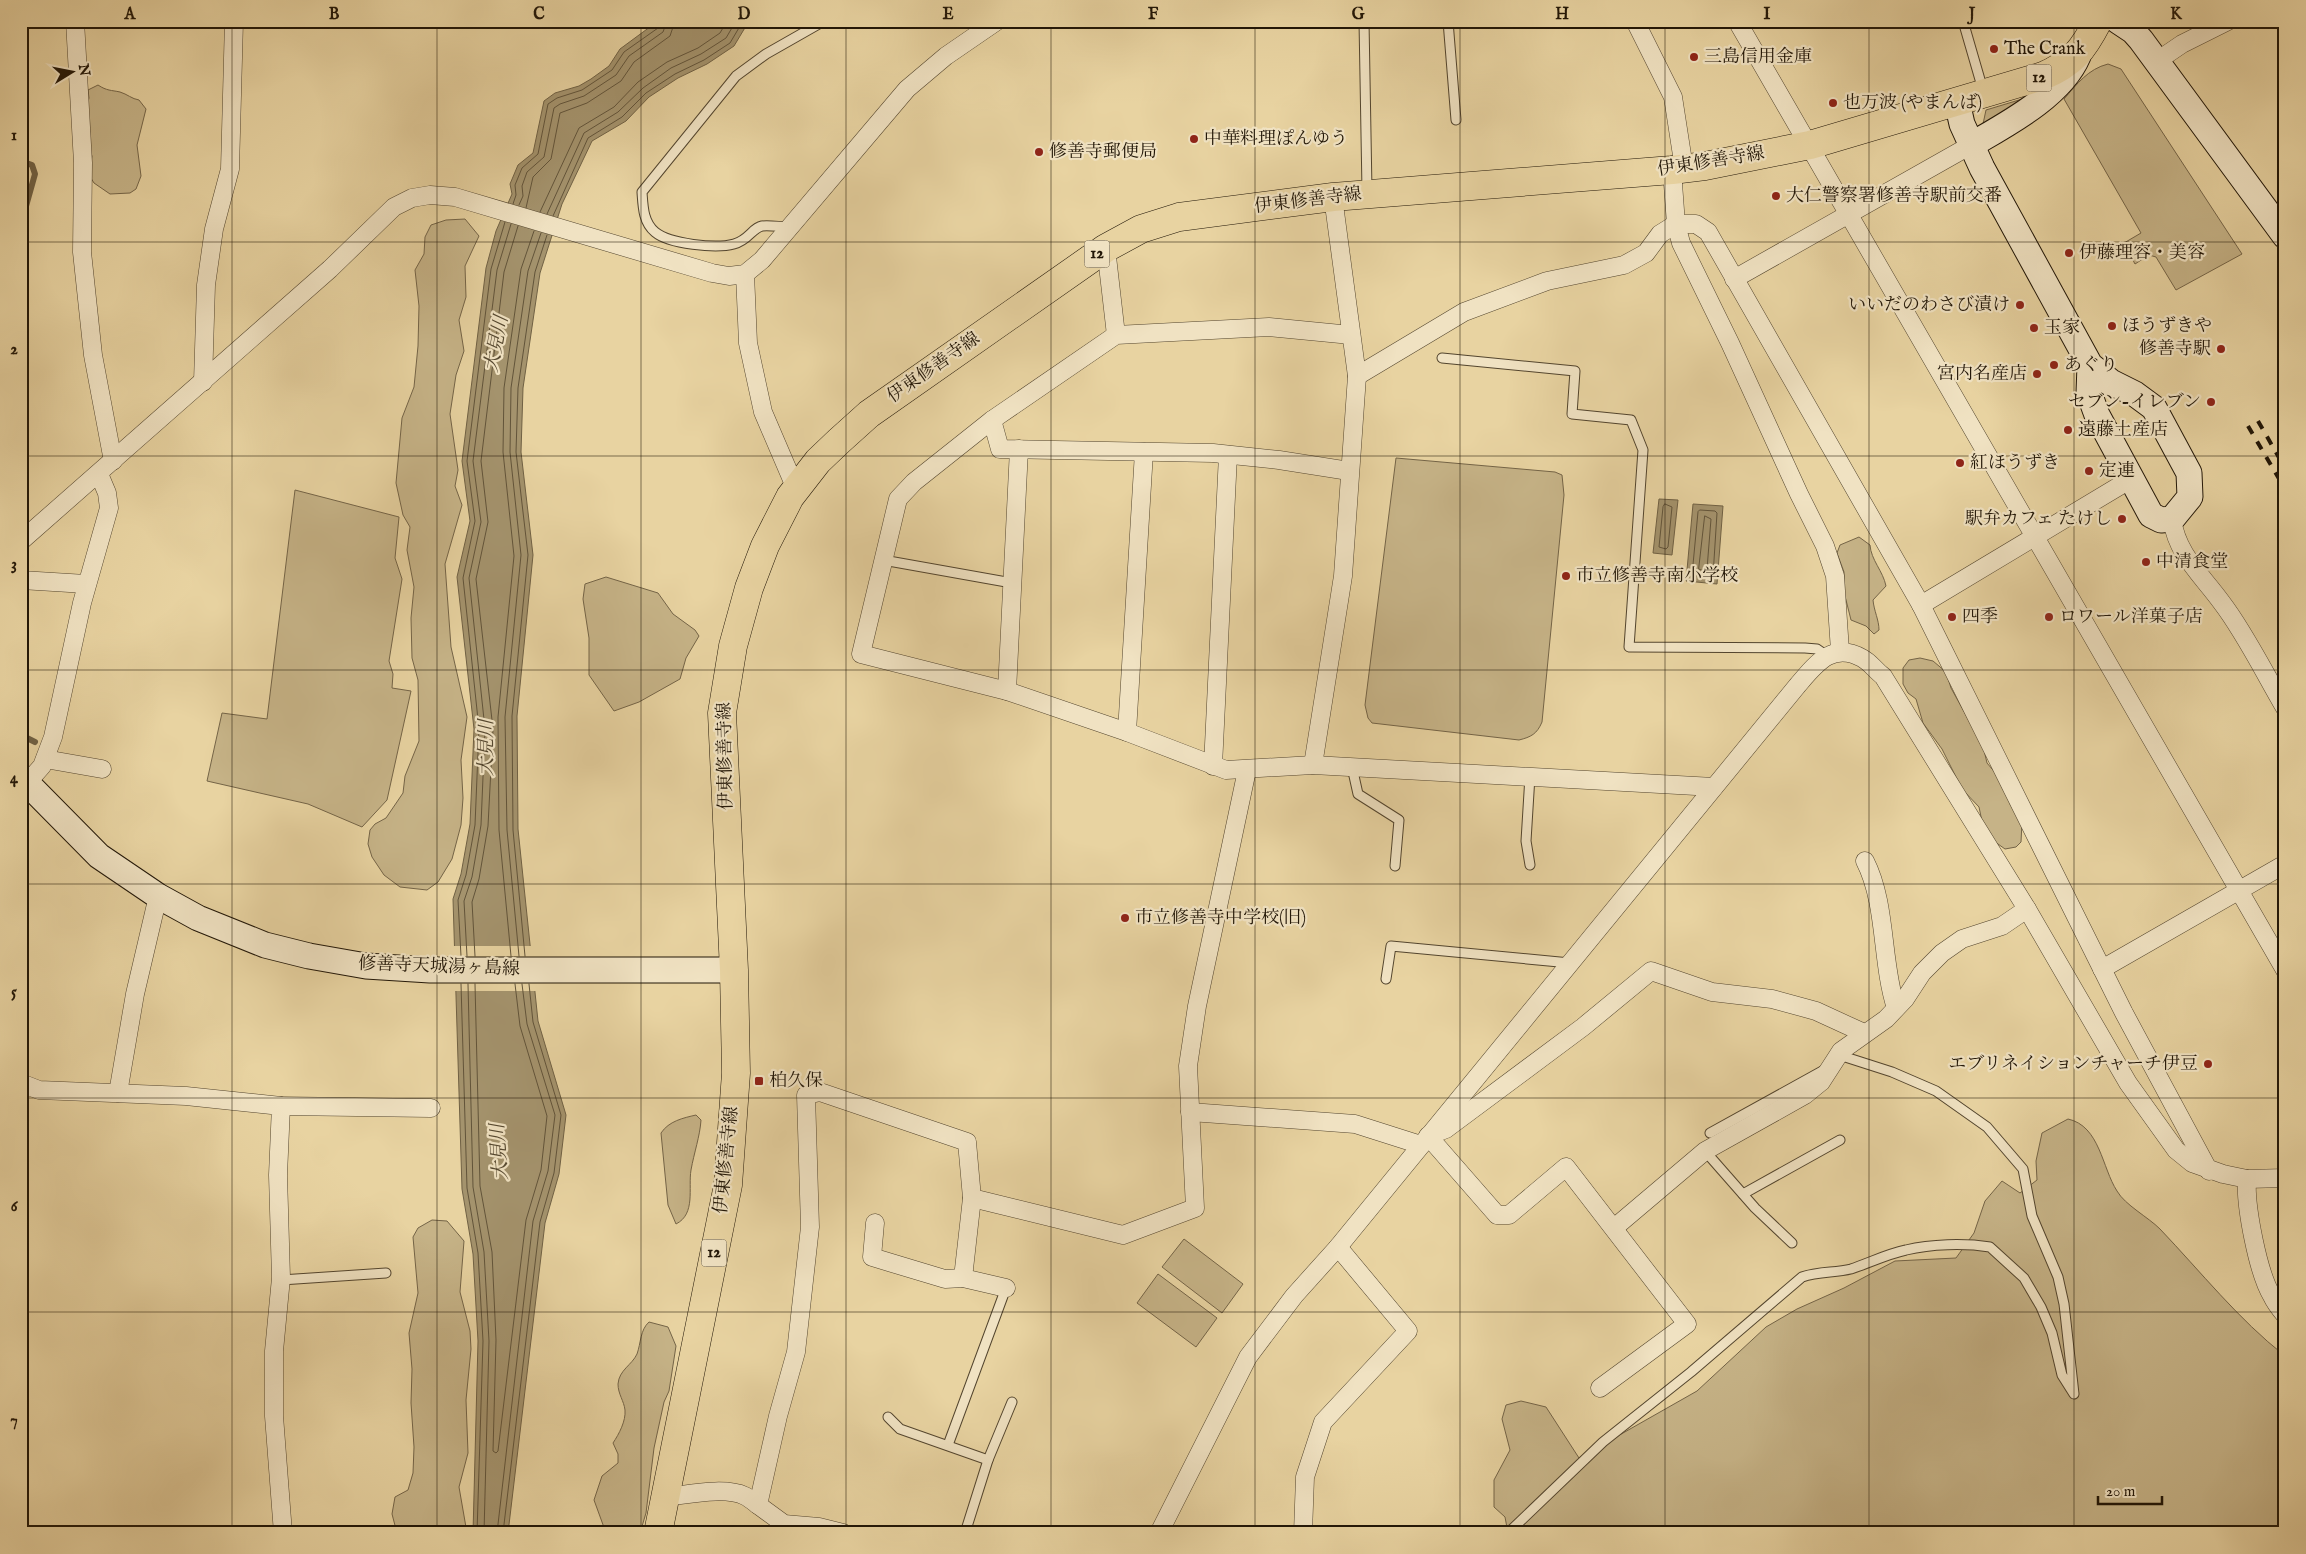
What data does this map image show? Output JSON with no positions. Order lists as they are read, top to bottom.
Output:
{
  "streets": {
    "main road": ["12", "伊東修善寺線"],
    "street": ["修善寺天城湯ヶ島線"]
  },
  "crossings": [
    ["伊東修善寺線", "修善寺天城湯ヶ島線"]
  ],
  "water": ["大見川"],
  "places": {
    "other": [
      "The Crank",
      "三島信用金庫",
      "也万波 (やまんば)",
      "中華料理ぽんゆう",
      "修善寺郵便局",
      "大仁警察署修善寺駅前交番",
      "伊藤理容・美容",
      "いいだのわさび漬け",
      "ほうずきや",
      "玉家",
      "修善寺駅",
      "あぐり",
      "宮内名産店",
      "セブン-イレブン",
      "遠藤土産店",
      "紅ほうずき",
      "定連",
      "駅弁カフェ たけし",
      "中清食堂",
      "市立修善寺南小学校",
      "四季",
      "ロワール洋菓子店",
      "市立修善寺中学校(旧)",
      "エブリネイションチャーチ伊豆"
    ],
    "transit": ["柏久保"]
  },
  "scale_bar": "20 m",
  "north": "right",
  "grid": {
    "columns": [
      "A",
      "B",
      "C",
      "D",
      "E",
      "F",
      "G",
      "H",
      "I",
      "J",
      "K"
    ],
    "rows": [
      "1",
      "2",
      "3",
      "4",
      "5",
      "6",
      "7"
    ]
  }
}
